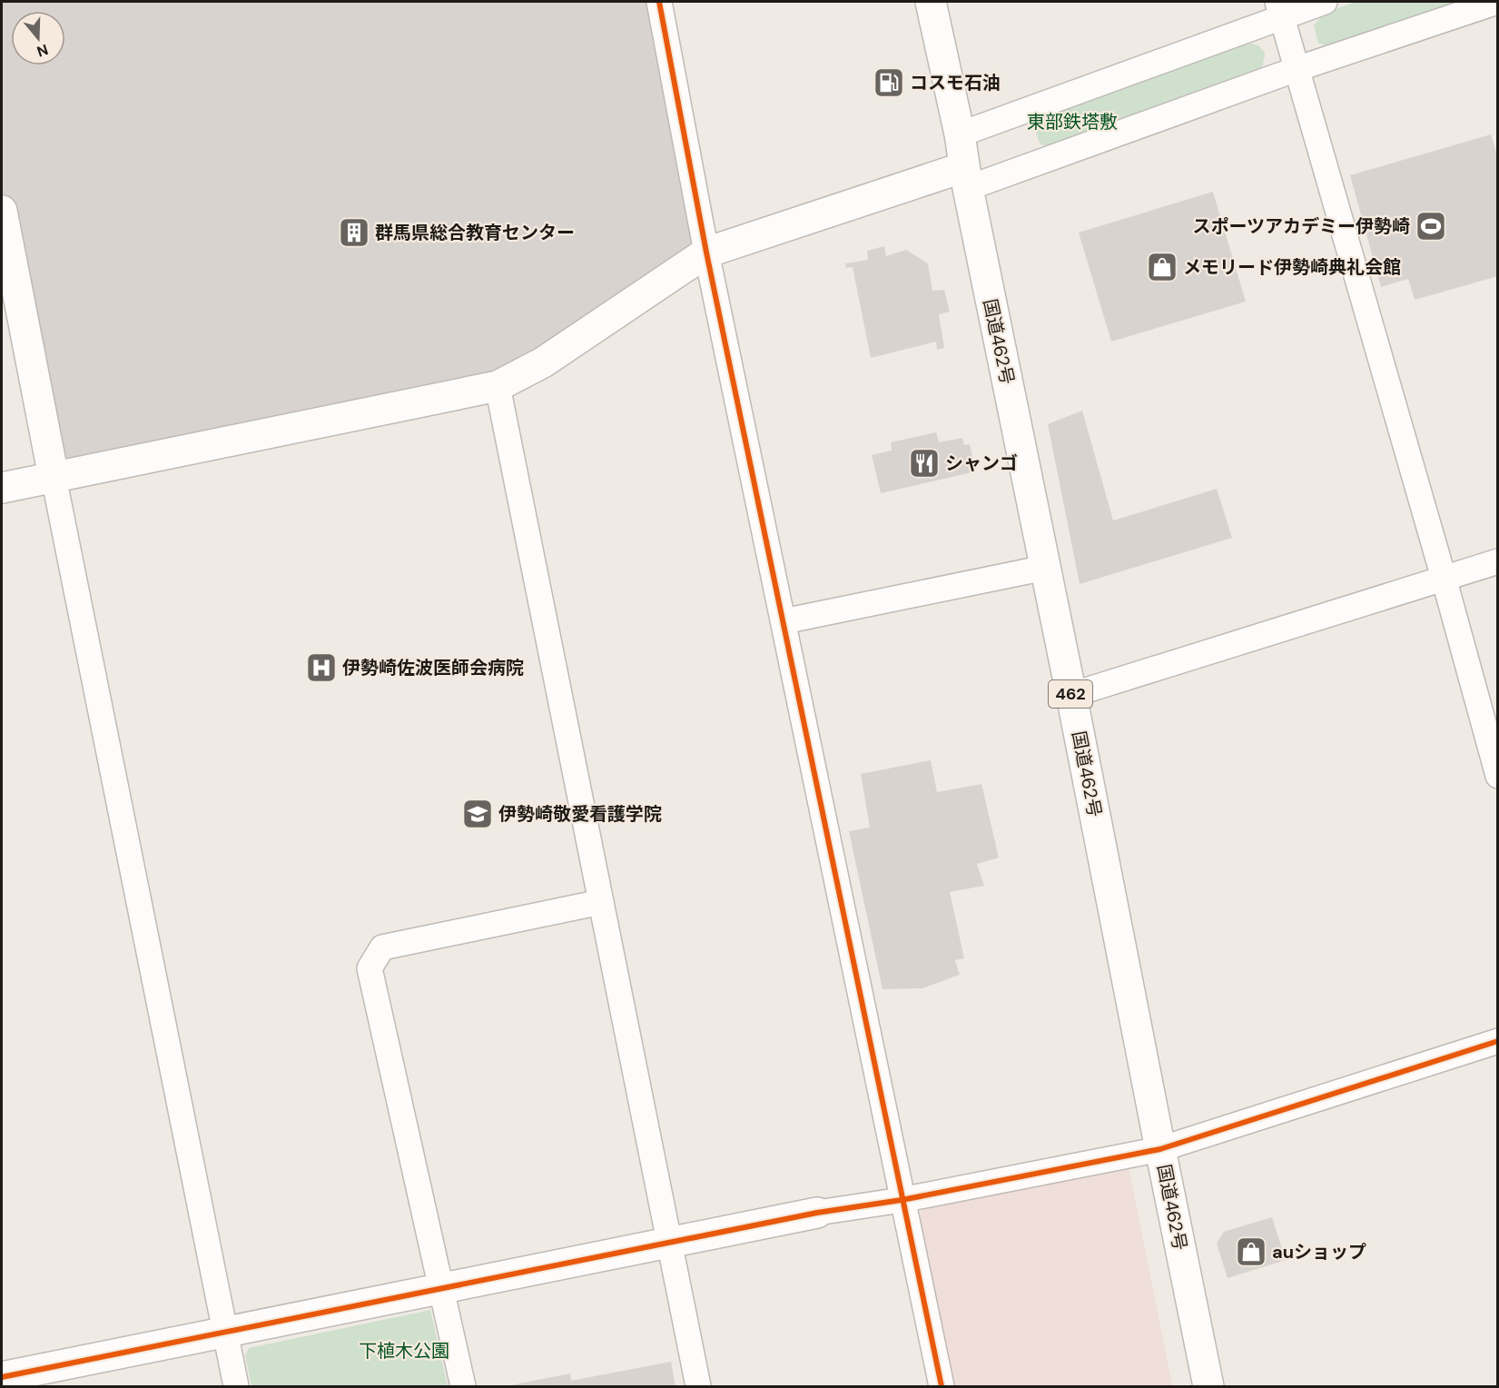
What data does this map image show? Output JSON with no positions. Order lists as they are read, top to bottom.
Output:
{
  "streets": {
    "main road": ["国道462号", "462"]
  },
  "parks": ["東部鉄塔敷", "下植木公園"],
  "places": {
    "fuel station": ["コスモ石油"],
    "sports": ["スポーツアカデミー伊勢崎"],
    "building": ["群馬県総合教育センター"],
    "shop": ["メモリード伊勢崎典礼会館", "auショップ"],
    "restaurant": ["シャンゴ"],
    "hospital": ["伊勢崎佐波医師会病院"],
    "school or university": ["伊勢崎敬愛看護学院"]
  },
  "north": "bottom"
}
